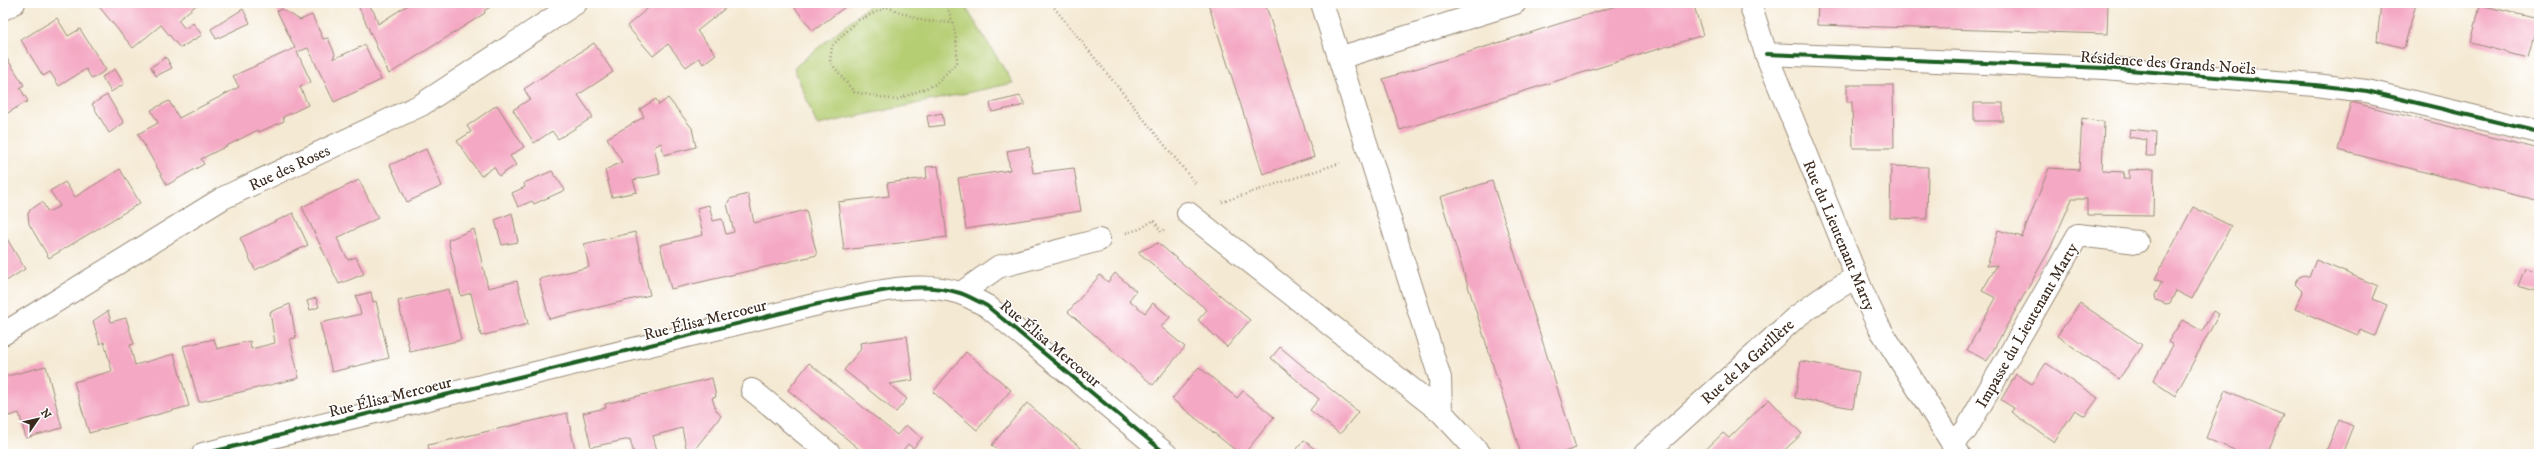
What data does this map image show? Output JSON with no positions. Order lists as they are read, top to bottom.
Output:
{
  "streets": {
    "street": [
      "Résidence des Grands Noëls",
      "Rue des Roses",
      "Rue du Lieutenant Marty",
      "Rue Élisa Mercoeur",
      "Impasse du Lieutenant Marty",
      "Rue de la Garillère"
    ]
  },
  "crossings": [
    ["Résidence des Grands Noëls", "Rue du Lieutenant Marty"],
    ["Rue du Lieutenant Marty", "Impasse du Lieutenant Marty"],
    ["Rue du Lieutenant Marty", "Rue de la Garillère"]
  ],
  "north": "top right"
}
